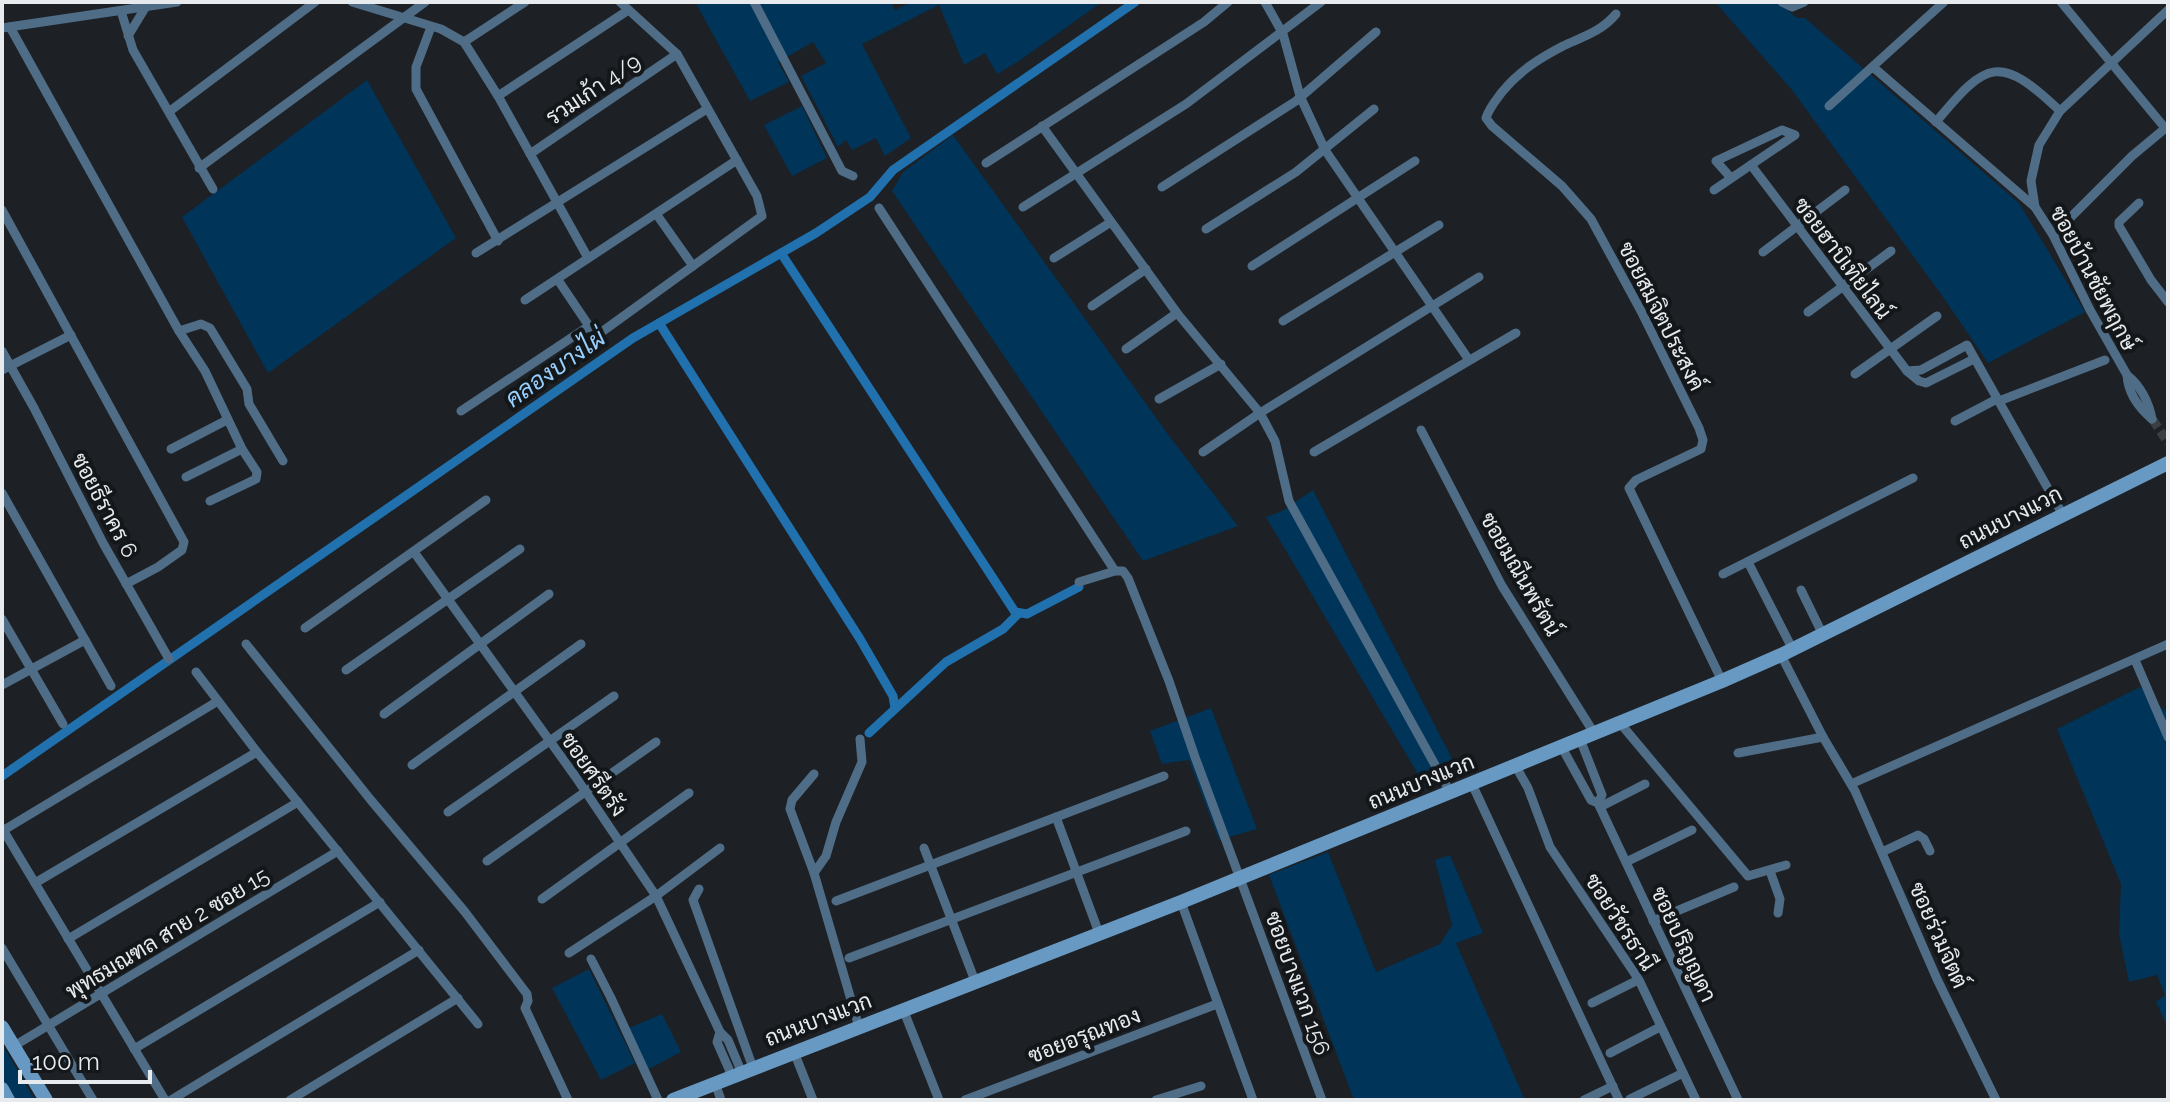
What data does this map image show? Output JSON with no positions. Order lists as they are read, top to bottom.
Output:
{
  "streets": {
    "main road": ["ถนนบางแวก"],
    "street": [
      "รวมเก้า 4/9",
      "ซอยฮาบิเทียไลน์",
      "ซอยบ้านชัยพฤกษ์",
      "ซอยสมจิตประสงค์",
      "ซอยธีราคร 6",
      "ซอยมณีนพรัตน์",
      "ซอยศรีตรัง",
      "ซอยวัชรธานี",
      "พุทธมณฑล สาย 2 ซอย 15",
      "ซอยร่วมจิตต์",
      "ซอยปริญญดา",
      "ซอยบางแวก 156",
      "ซอยอรุณทอง"
    ]
  },
  "crossings": [
    ["ซอยสมจิตประสงค์", "ถนนบางแวก"],
    ["ถนนบางแวก", "ซอยมณีนพรัตน์"],
    ["ถนนบางแวก", "ซอยศรีตรัง"],
    ["ถนนบางแวก", "ซอยวัชรธานี"],
    ["ถนนบางแวก", "ซอยร่วมจิตต์"],
    ["ถนนบางแวก", "ซอยปริญญดา"],
    ["ถนนบางแวก", "ซอยบางแวก 156"],
    ["ซอยมณีนพรัตน์", "ซอยปริญญดา"]
  ],
  "water": ["คลองบางไผ่"],
  "scale_bar": "100 m"
}
